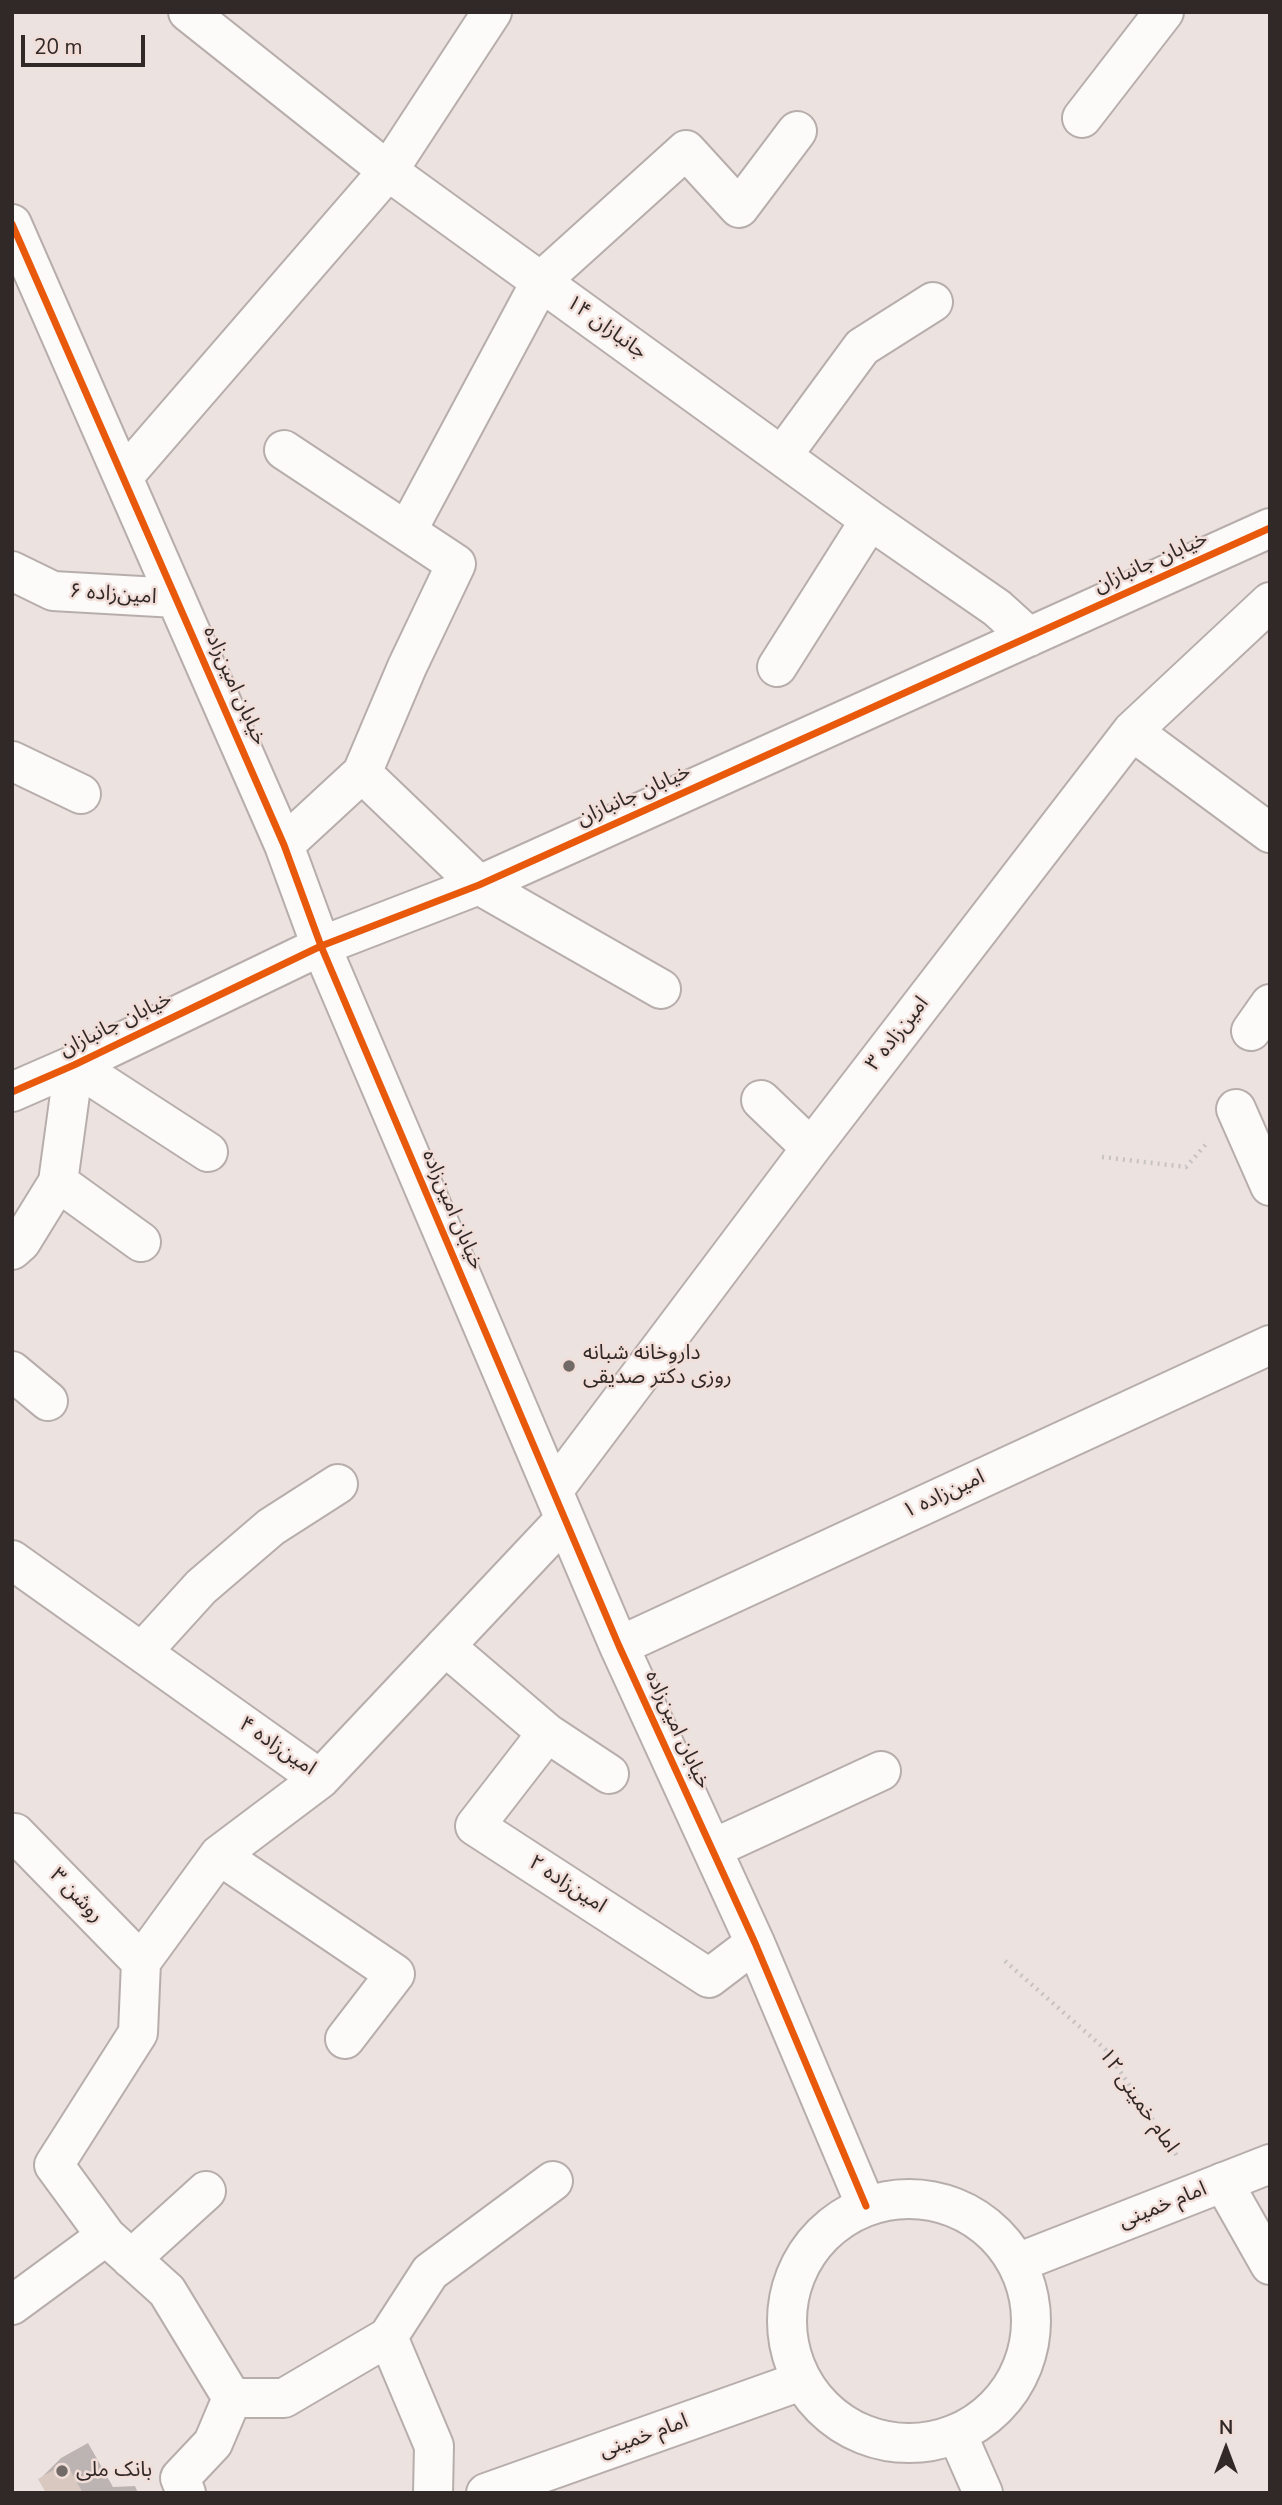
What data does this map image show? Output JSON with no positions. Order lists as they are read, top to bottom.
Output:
{
  "streets": {
    "street": [
      "جانبازان ۱۴",
      "خیابان جانبازان",
      "امین‌زاده ۶",
      "خیابان امین‌زاده",
      "امین‌زاده ۳",
      "امین‌زاده ۱",
      "امین‌زاده ۴",
      "امین‌زاده ۲",
      "روشن ۳",
      "امام خمینی"
    ],
    "path": ["امام خمینی ۱۲"]
  },
  "crossings": [
    ["جانبازان ۱۴", "خیابان جانبازان"],
    ["خیابان جانبازان", "خیابان امین‌زاده"],
    ["امین‌زاده ۶", "خیابان امین‌زاده"],
    ["خیابان امین‌زاده", "امین‌زاده ۳"],
    ["خیابان امین‌زاده", "امین‌زاده ۱"],
    ["خیابان امین‌زاده", "امین‌زاده ۴"],
    ["خیابان امین‌زاده", "امین‌زاده ۲"],
    ["خیابان امین‌زاده", "امام خمینی"],
    ["امین‌زاده ۳", "امین‌زاده ۴"],
    ["امام خمینی ۱۲", "امام خمینی"]
  ],
  "places": ["داروخانه شبانه روزی دکتر صدیقی", "بانک ملی"],
  "scale_bar": "20 m",
  "north": "top"
}
